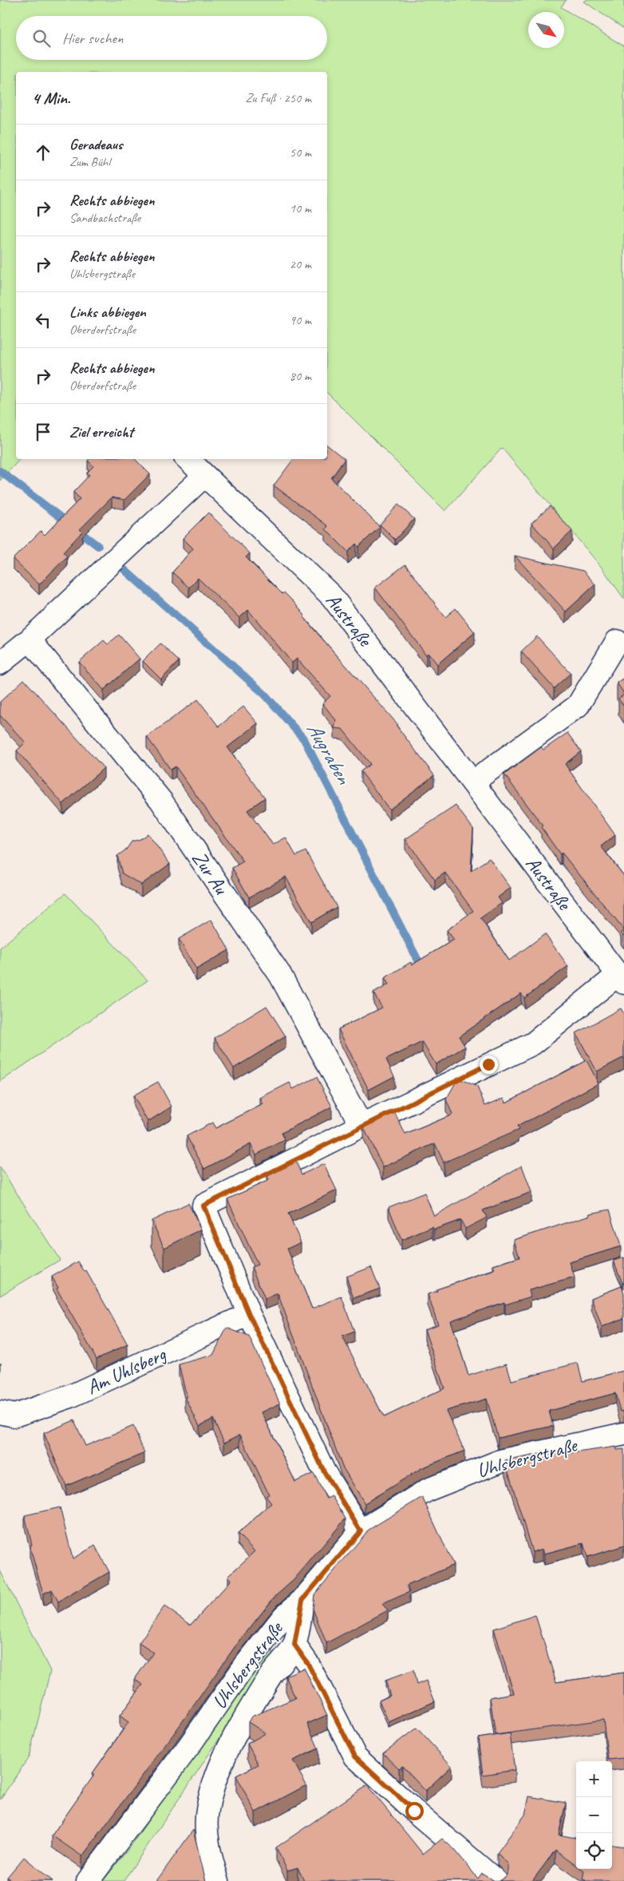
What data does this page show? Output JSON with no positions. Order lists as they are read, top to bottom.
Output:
{
  "streets": {
    "street": [
      "Austraße",
      "Zur Au",
      "Am Uhlsberg",
      "Uhlsbergstraße"
    ]
  },
  "water": ["Augraben"],
  "north": "bottom right",
  "page": {
    "search": "Hier suchen",
    "heading": ["4 Min.", "Zu Fuß · 250 m"],
    "list": [
      ["Geradeaus", "Zum Bühl", "50 m"],
      ["Rechts abbiegen", "Sandbachstraße", "10 m"],
      ["Rechts abbiegen", "Uhlsbergstraße", "20 m"],
      ["Links abbiegen", "Oberdorfstraße", "90 m"],
      ["Rechts abbiegen", "Oberdorfstraße", "80 m"],
      "Ziel erreicht"
    ],
    "map_buttons": ["+", "−"]
  }
}
